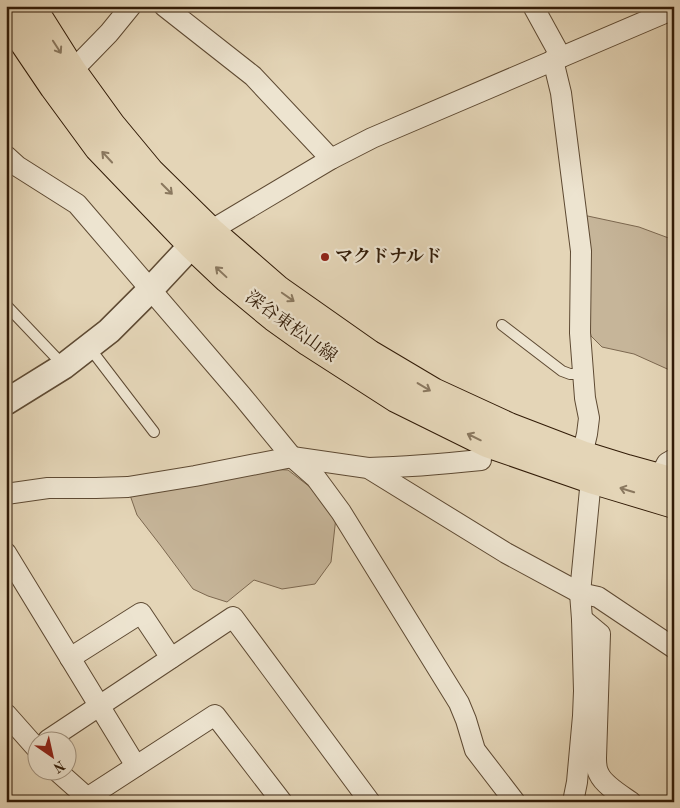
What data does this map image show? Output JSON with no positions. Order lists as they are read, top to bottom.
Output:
{
  "streets": {
    "main road": ["深谷東松山線"]
  },
  "places": ["マクドナルド"],
  "north": "bottom right"
}
